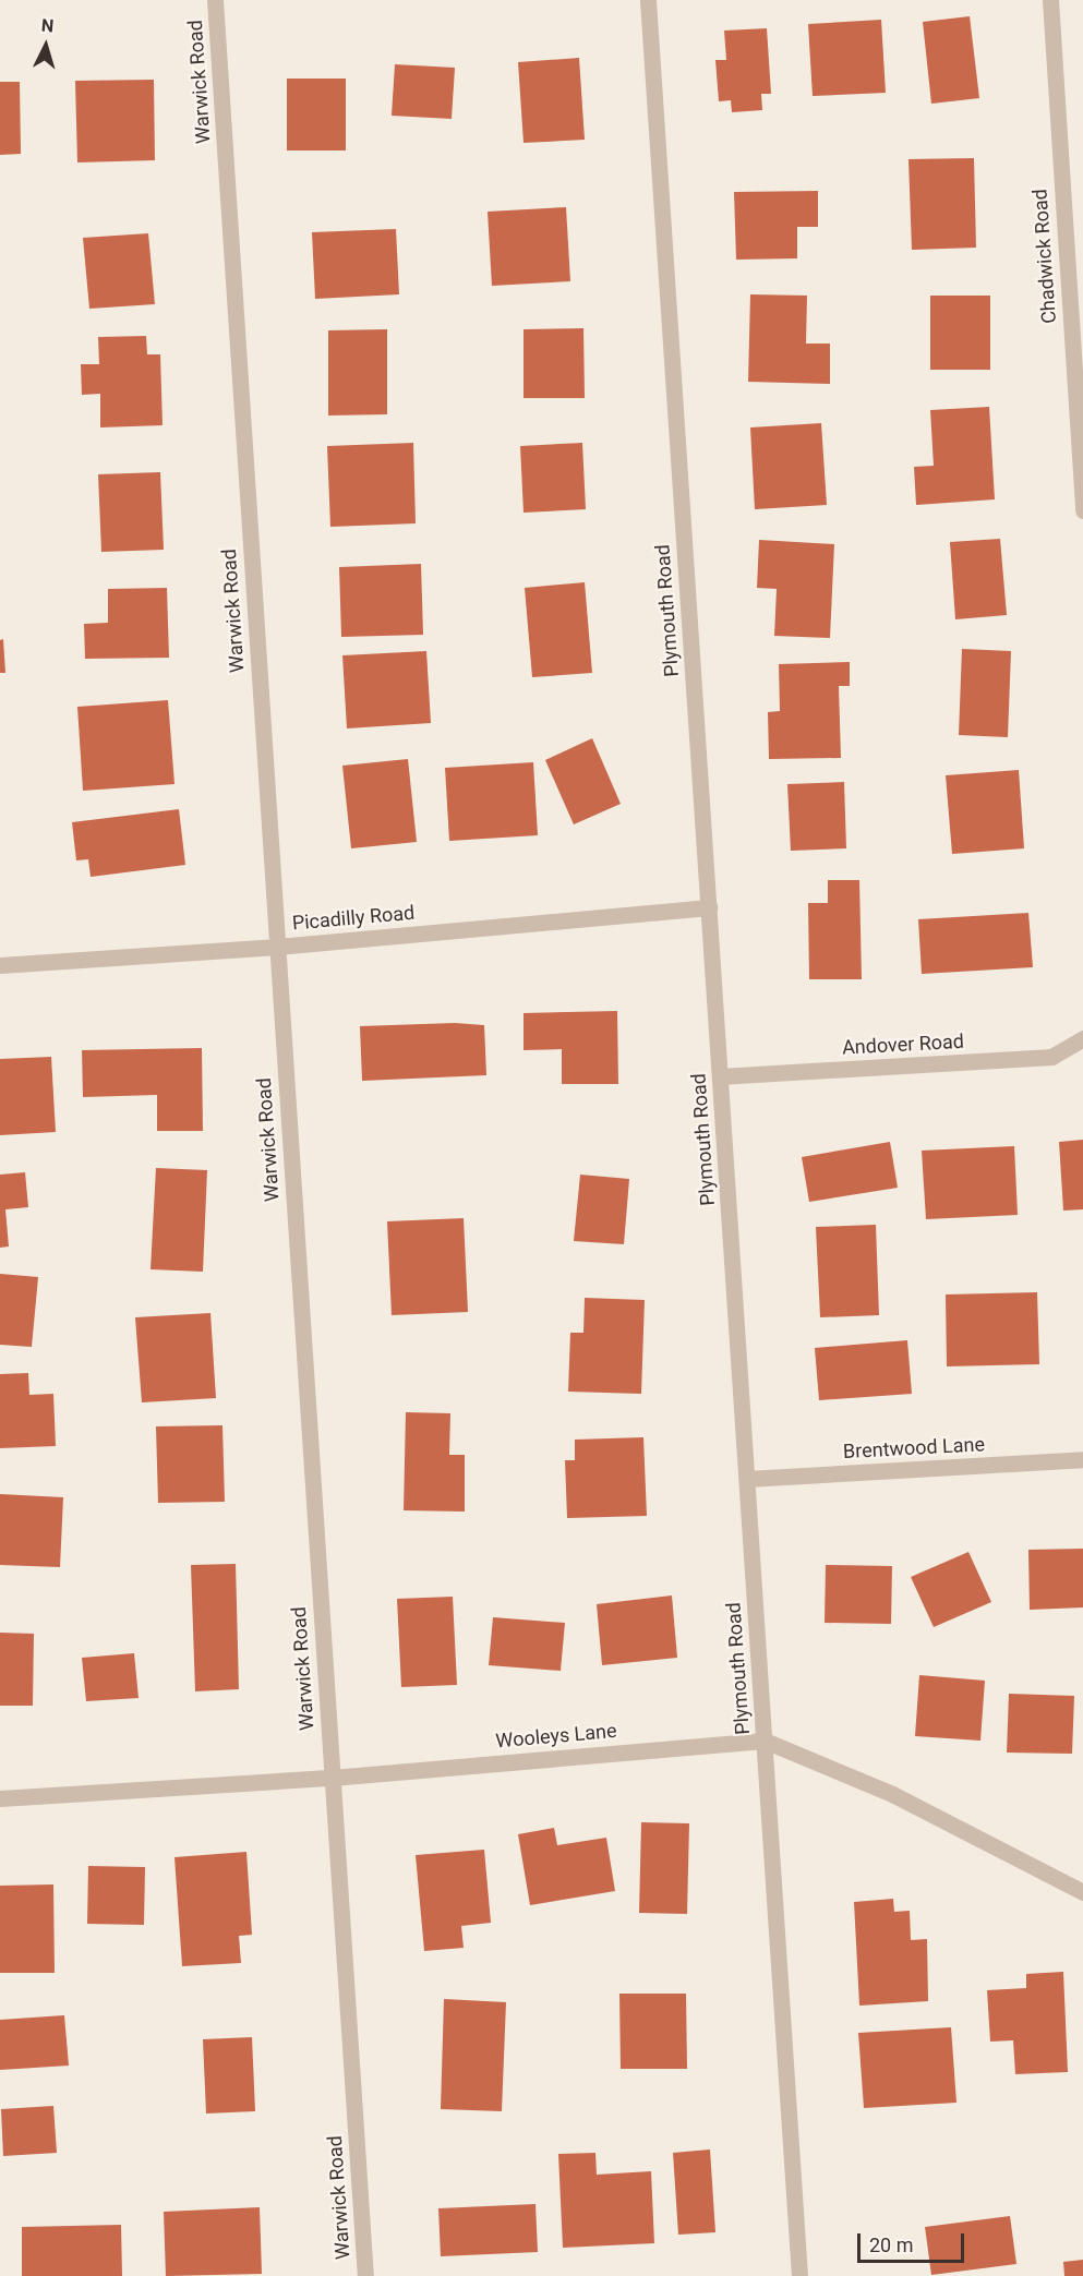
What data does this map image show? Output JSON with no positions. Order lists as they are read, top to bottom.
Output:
{
  "streets": {
    "street": [
      "Warwick Road",
      "Chadwick Road",
      "Plymouth Road",
      "Picadilly Road",
      "Andover Road",
      "Brentwood Lane",
      "Wooleys Lane"
    ]
  },
  "crossings": [
    ["Warwick Road", "Picadilly Road"],
    ["Warwick Road", "Wooleys Lane"],
    ["Plymouth Road", "Picadilly Road"],
    ["Plymouth Road", "Andover Road"],
    ["Plymouth Road", "Brentwood Lane"],
    ["Plymouth Road", "Wooleys Lane"]
  ],
  "scale_bar": "20 m",
  "north": "top"
}
